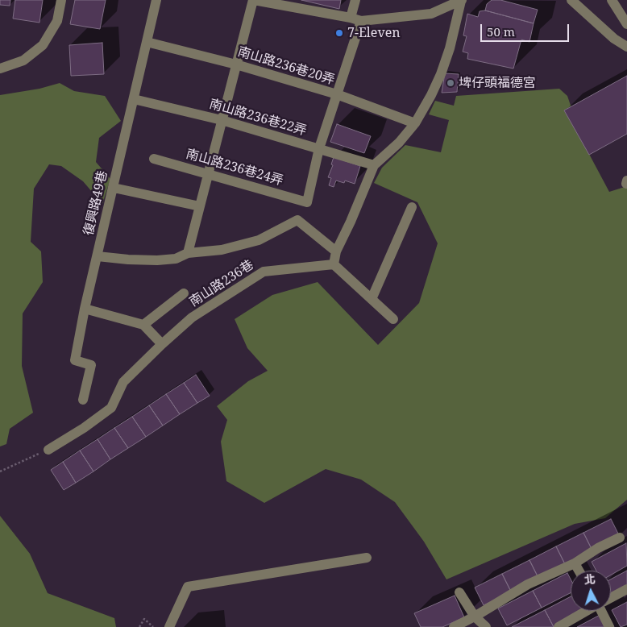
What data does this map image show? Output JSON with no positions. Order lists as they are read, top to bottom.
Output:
{
  "streets": {
    "street": [
      "南山路236巷20弄",
      "南山路236巷22弄",
      "南山路236巷24弄",
      "復興路49巷",
      "南山路236巷"
    ]
  },
  "crossings": [
    ["南山路236巷20弄", "復興路49巷"],
    ["南山路236巷22弄", "南山路236巷24弄"],
    ["南山路236巷22弄", "復興路49巷"]
  ],
  "places": ["7-Eleven", "埤仔頭福德宮"],
  "scale_bar": "50 m",
  "north": "top"
}
